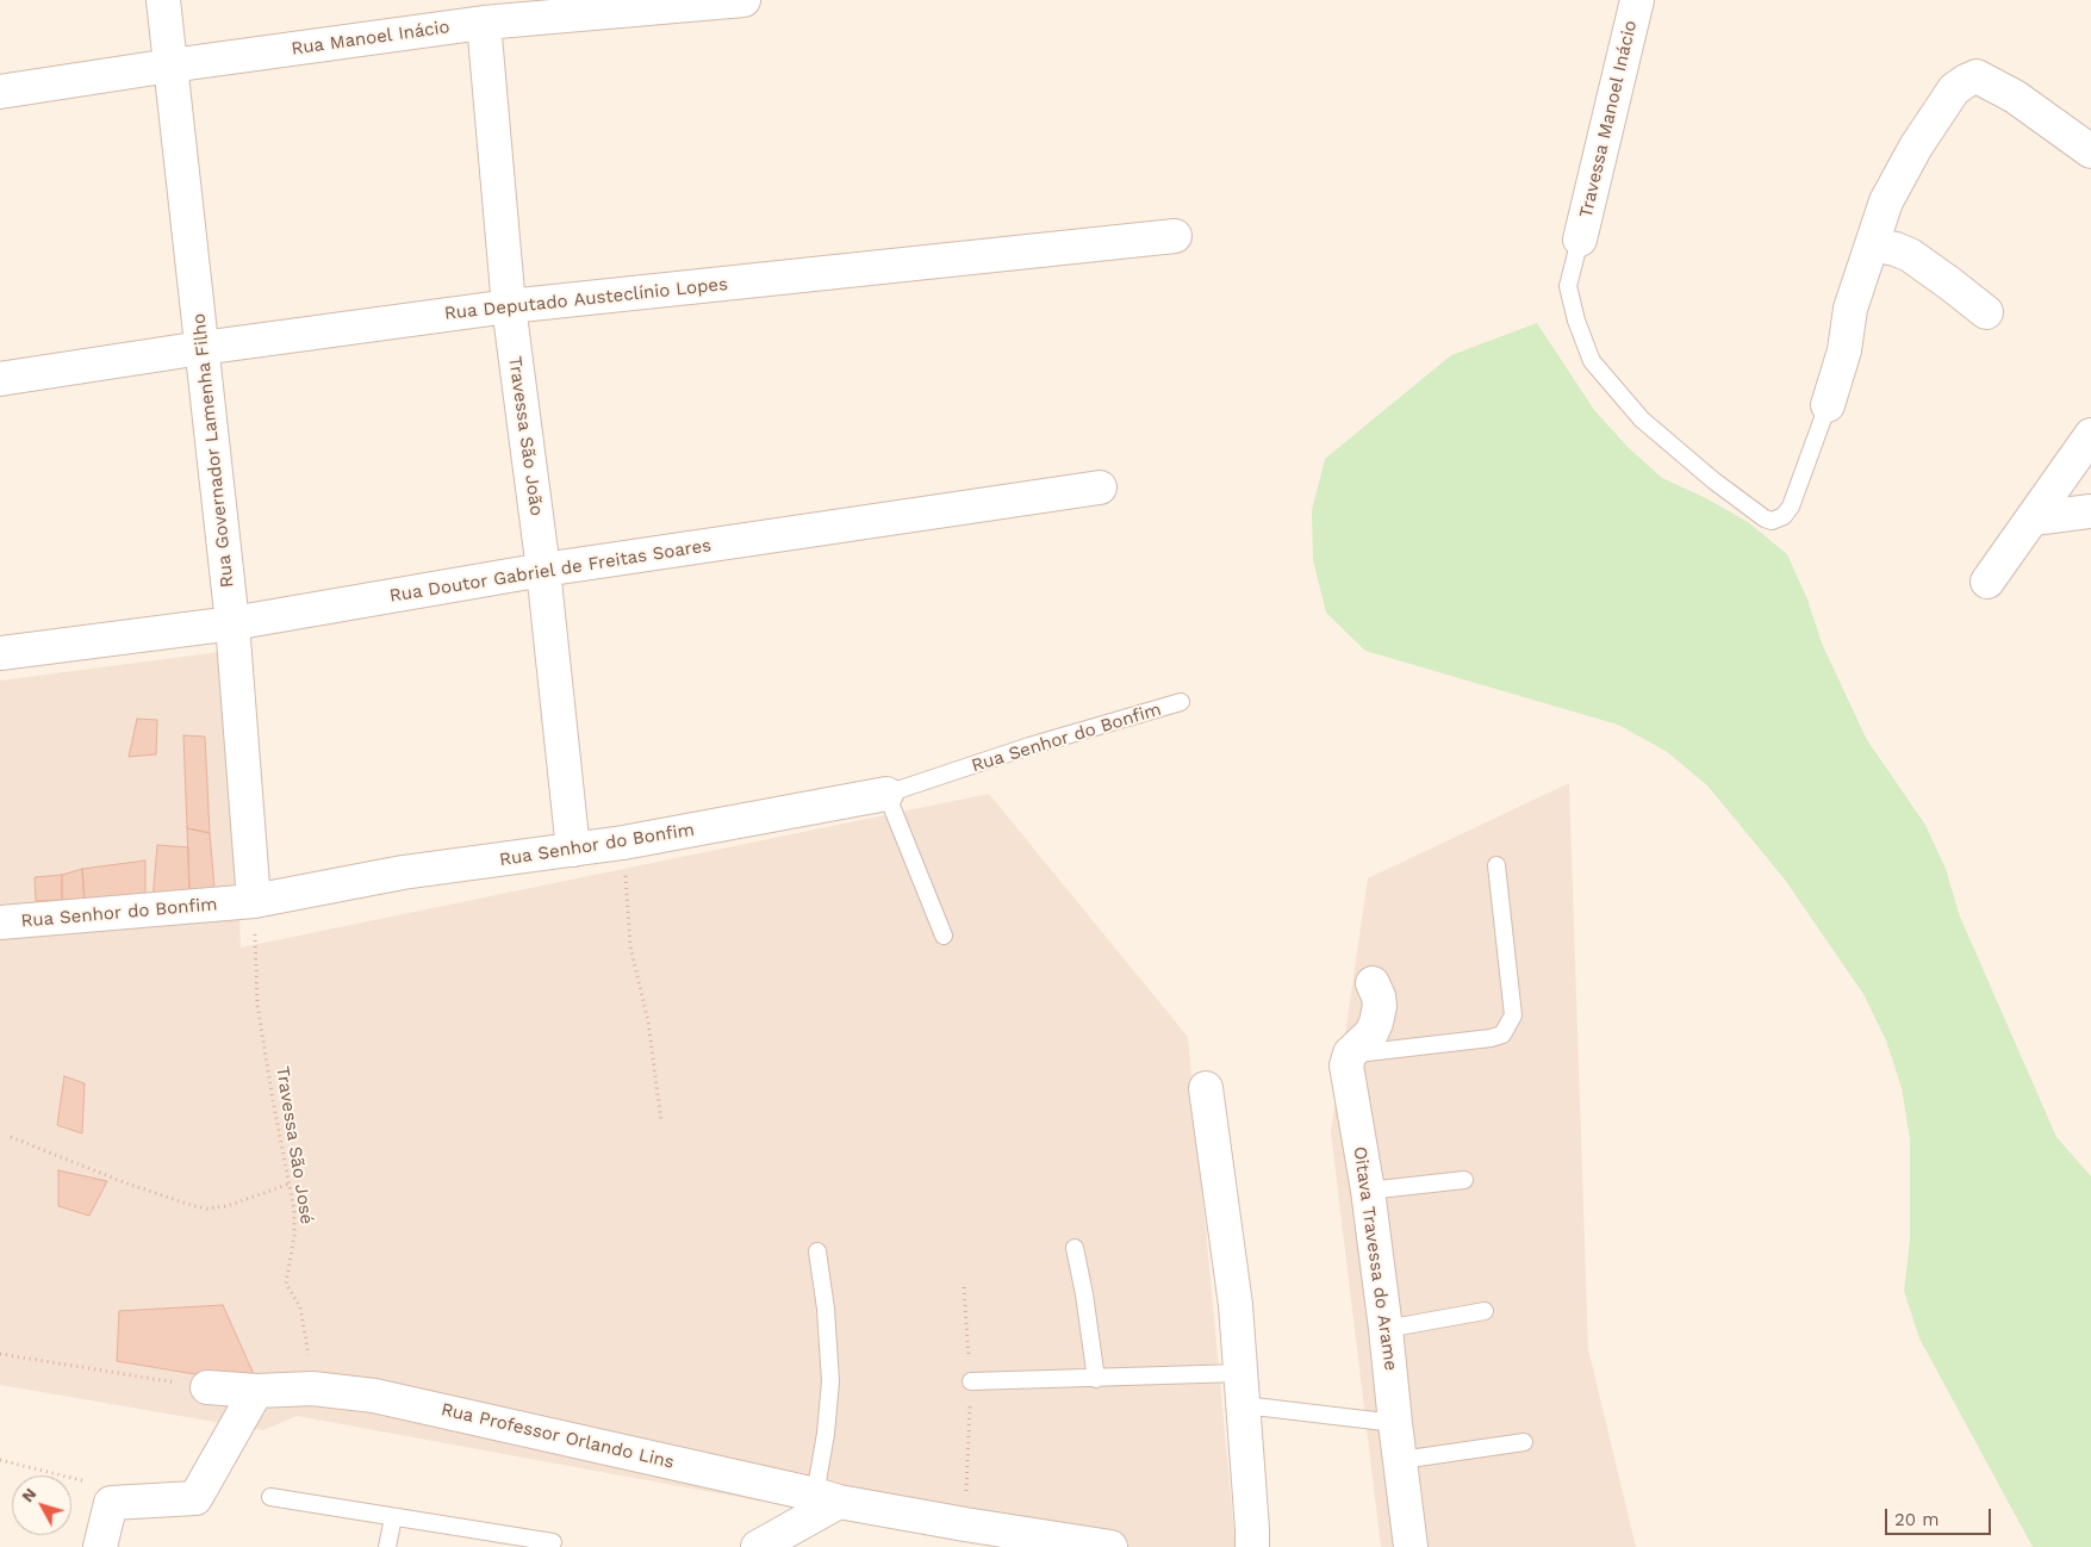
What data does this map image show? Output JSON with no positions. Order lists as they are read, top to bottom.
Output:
{
  "streets": {
    "street": [
      "Rua Manoel Inácio",
      "Travessa Manoel Inácio",
      "Rua Deputado Austeclínio Lopes",
      "Travessa São João",
      "Rua Governador Lamenha Filho",
      "Rua Doutor Gabriel de Freitas Soares",
      "Rua Senhor do Bonfim",
      "Oitava Travessa do Arame",
      "Rua Professor Orlando Lins"
    ],
    "path": ["Travessa São José"]
  },
  "crossings": [
    ["Rua Manoel Inácio", "Travessa São João"],
    ["Rua Manoel Inácio", "Rua Governador Lamenha Filho"],
    ["Rua Deputado Austeclínio Lopes", "Travessa São João"],
    ["Rua Deputado Austeclínio Lopes", "Rua Governador Lamenha Filho"],
    ["Travessa São João", "Rua Doutor Gabriel de Freitas Soares"],
    ["Travessa São João", "Rua Senhor do Bonfim"],
    ["Rua Governador Lamenha Filho", "Rua Doutor Gabriel de Freitas Soares"],
    ["Rua Governador Lamenha Filho", "Rua Senhor do Bonfim"],
    ["Rua Governador Lamenha Filho", "Travessa São José"],
    ["Rua Senhor do Bonfim", "Travessa São José"],
    ["Travessa São José", "Rua Professor Orlando Lins"]
  ],
  "scale_bar": "20 m",
  "north": "top left"
}
